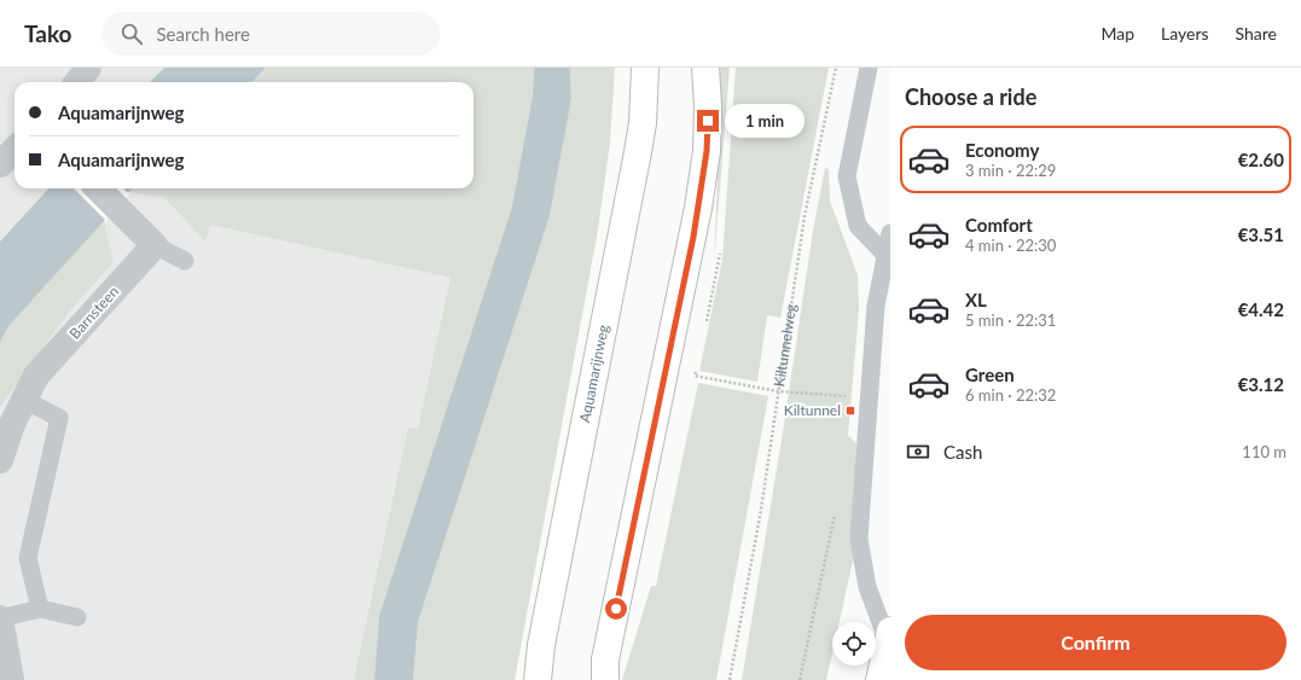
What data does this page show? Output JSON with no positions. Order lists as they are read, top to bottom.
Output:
{
  "streets": {
    "street": ["Barnsteen", "Aquamarijnweg"],
    "path": ["Kiltunnelweg"]
  },
  "places": {
    "transit": ["Kiltunnel"]
  },
  "page": {
    "header": "Tako",
    "search": "Search here",
    "nav": ["Map", "Layers", "Share"],
    "heading": "Choose a ride",
    "banner": ["Aquamarijnweg", "Aquamarijnweg"],
    "bubble": "1 min",
    "list": [
      {
        "name": "Economy",
        "note": "3 min · 22:29",
        "value": "€2.60"
      },
      {
        "name": "Comfort",
        "note": "4 min · 22:30",
        "value": "€3.51"
      },
      {
        "name": "XL",
        "note": "5 min · 22:31",
        "value": "€4.42"
      },
      {
        "name": "Green",
        "note": "6 min · 22:32",
        "value": "€3.12"
      }
    ],
    "pay": ["Cash", "110 m"],
    "buttons": "Confirm"
  }
}
